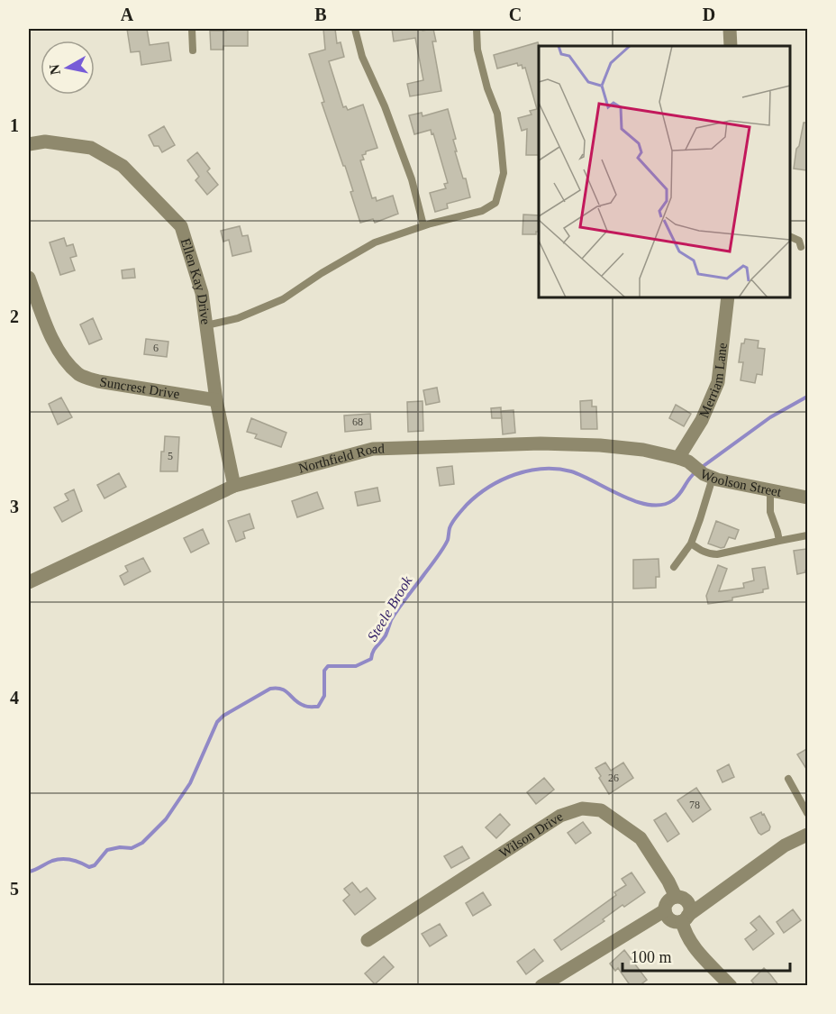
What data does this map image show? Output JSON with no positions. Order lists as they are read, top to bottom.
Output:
{
  "streets": {
    "street": [
      "Ellen Kay Drive",
      "Merriam Lane",
      "Suncrest Drive",
      "Northfield Road",
      "Woolson Street",
      "Wilson Drive"
    ]
  },
  "crossings": [
    ["Ellen Kay Drive", "Suncrest Drive"],
    ["Ellen Kay Drive", "Northfield Road"],
    ["Merriam Lane", "Northfield Road"],
    ["Merriam Lane", "Woolson Street"],
    ["Northfield Road", "Woolson Street"]
  ],
  "water": ["Steele Brook"],
  "house_numbers": [
    "6",
    "68",
    "5",
    "26",
    "78"
  ],
  "scale_bar": "100 m",
  "north": "left",
  "grid": {
    "columns": [
      "A",
      "B",
      "C",
      "D"
    ],
    "rows": [
      "1",
      "2",
      "3",
      "4",
      "5"
    ]
  }
}
